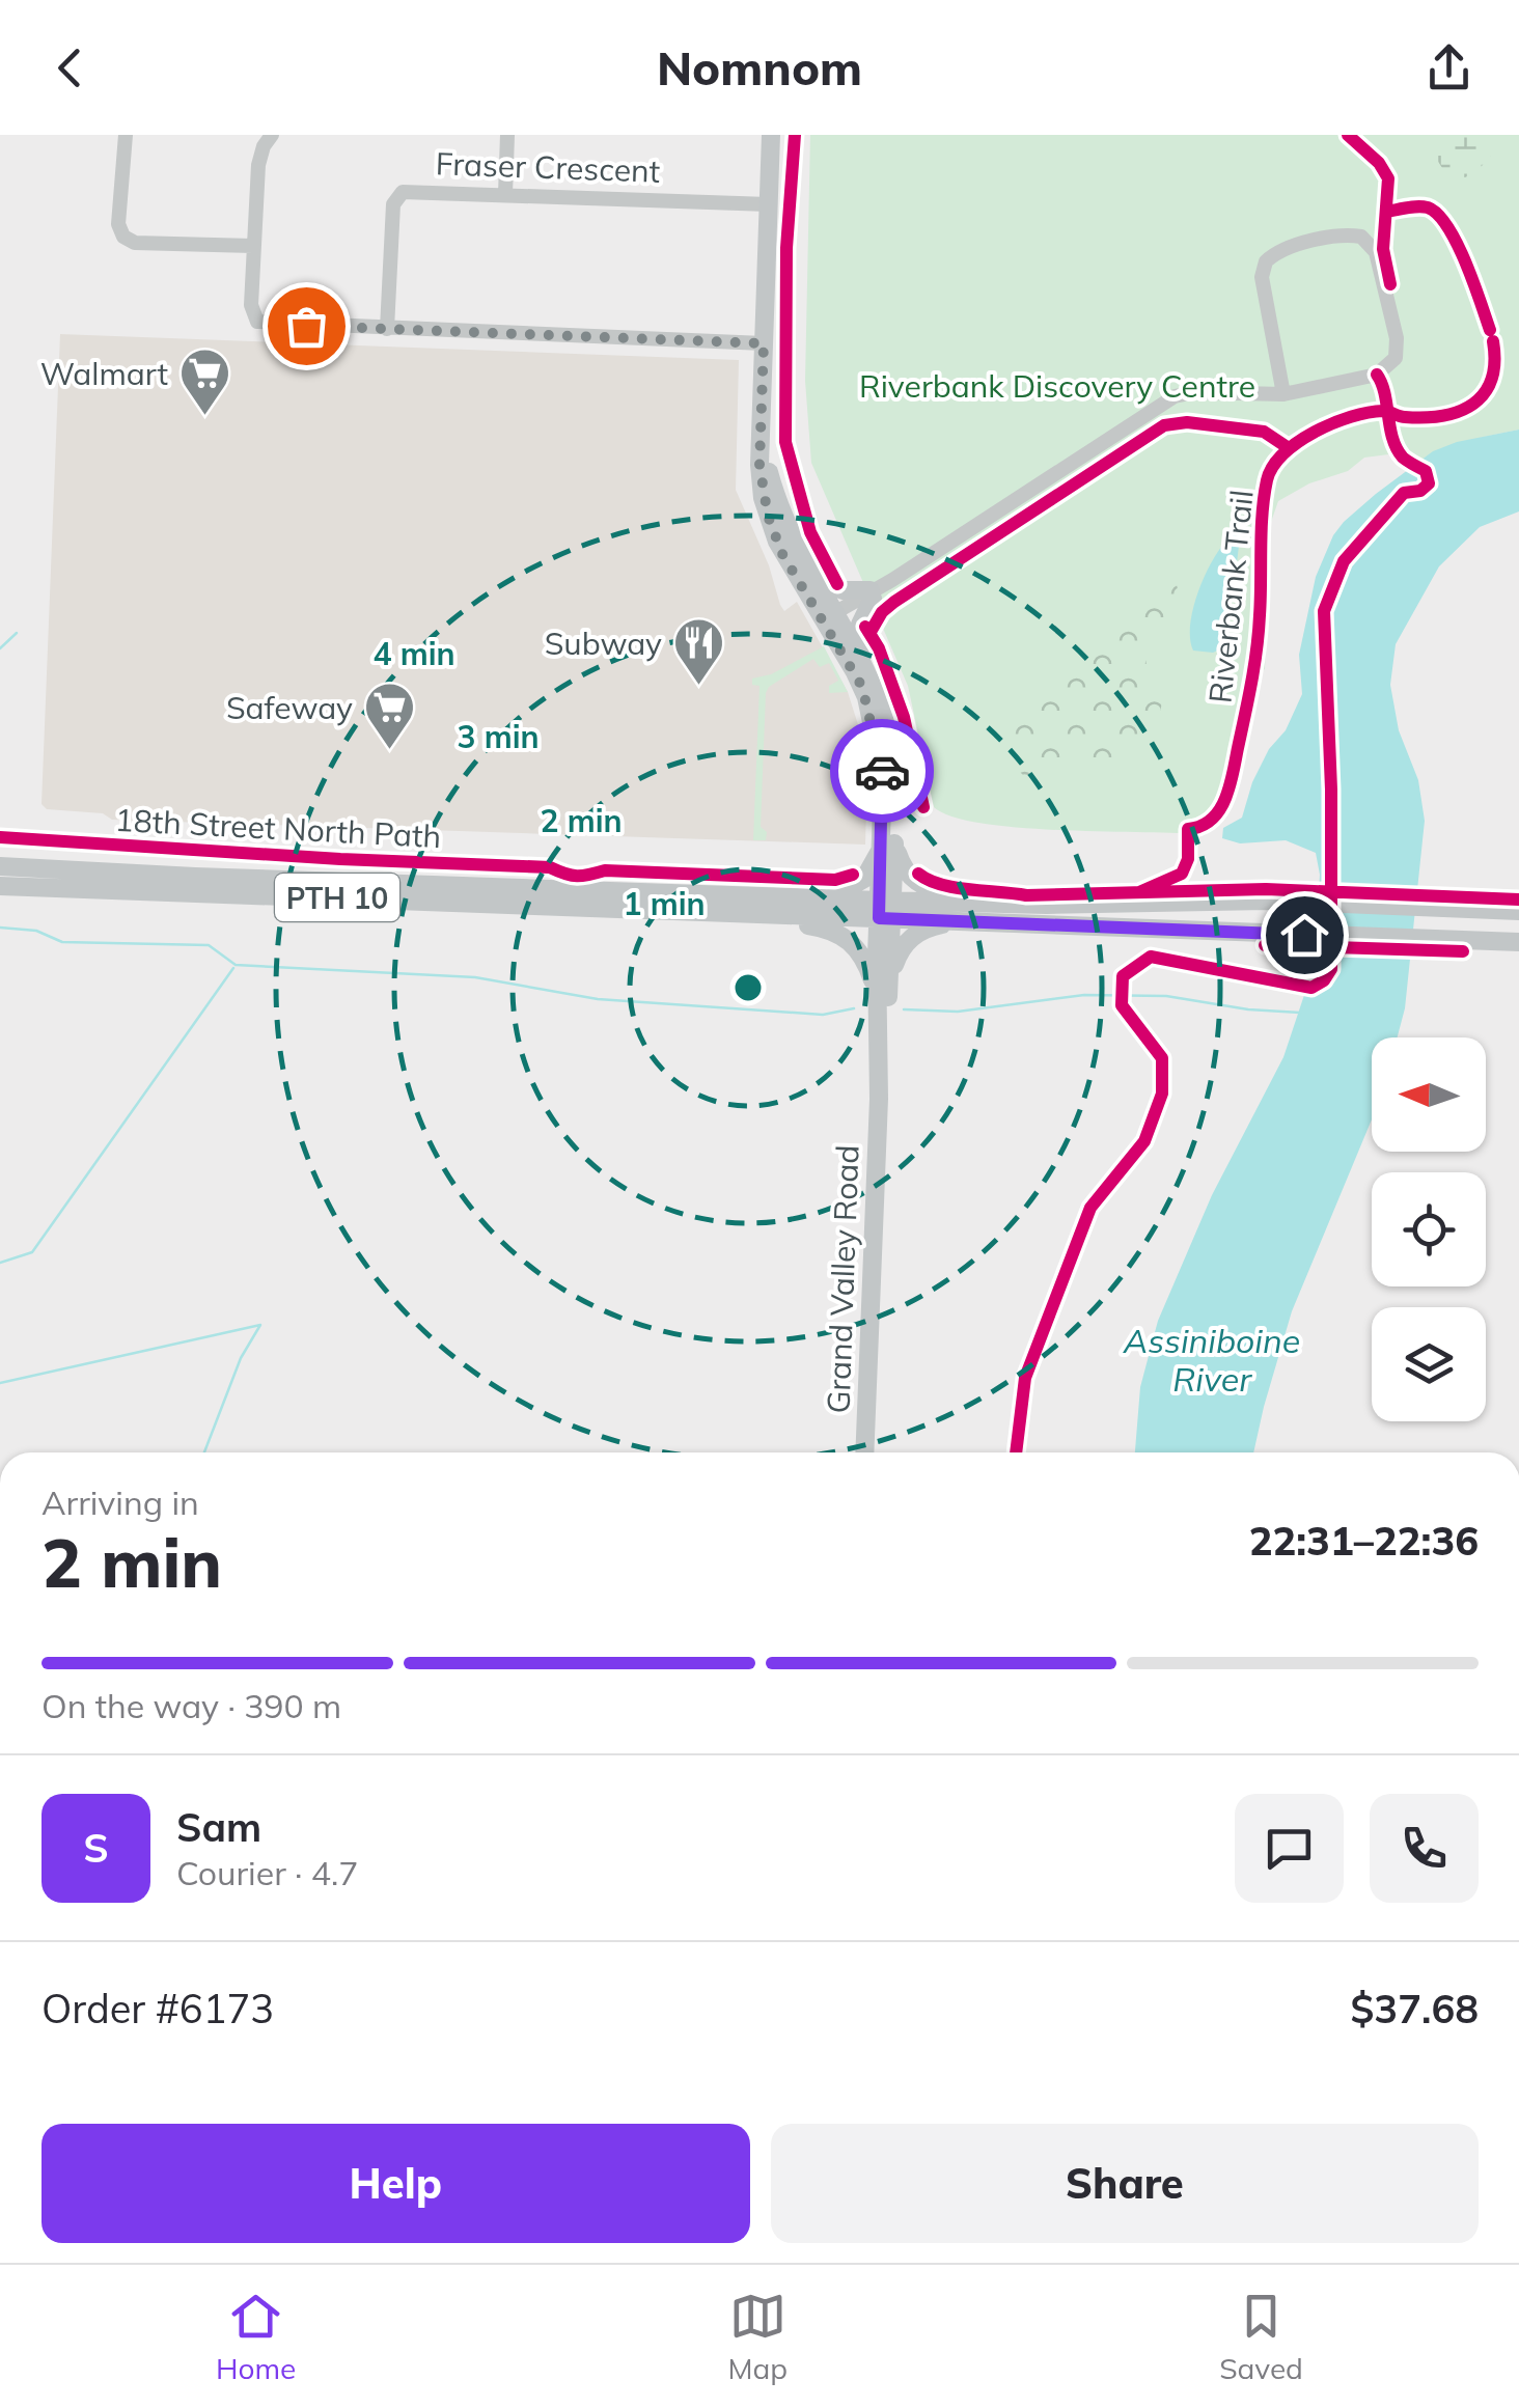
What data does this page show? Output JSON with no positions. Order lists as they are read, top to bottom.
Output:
{
  "streets": {
    "main road": ["PTH 10", "Grand Valley Road"],
    "street": ["Fraser Crescent"],
    "cycle path": ["Riverbank Trail", "18th Street North Path"]
  },
  "crossings": [
    ["PTH 10", "Grand Valley Road"]
  ],
  "water": ["Assiniboine River"],
  "parks": ["Riverbank Discovery Centre"],
  "places": {
    "supermarket": ["Walmart", "Safeway"],
    "restaurant": ["Subway"]
  },
  "north": "left",
  "page": {
    "header": "Nomnom",
    "heading": ["2 min", "Arriving in", "22:31–22:36"],
    "panel": [
      "Sam",
      "Courier · 4.7",
      "Order #6173",
      "$37.68"
    ],
    "bar": "On the way · 390 m",
    "round": "S",
    "buttons": ["Help", "Share"],
    "tabs": ["Home", "Map", "Saved"]
  },
  "rings": [
    "4 min",
    "3 min",
    "2 min",
    "1 min"
  ]
}
